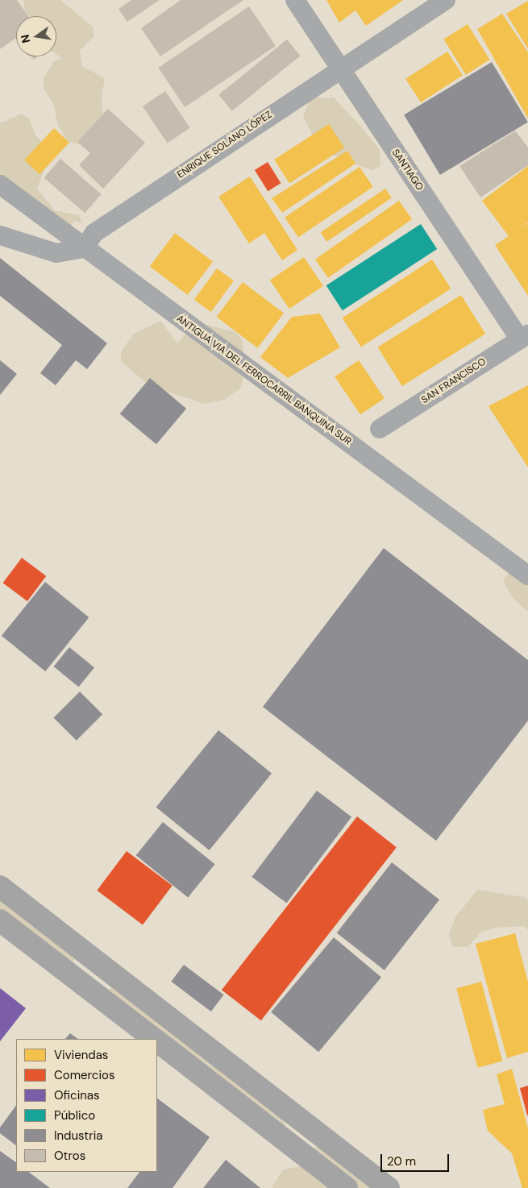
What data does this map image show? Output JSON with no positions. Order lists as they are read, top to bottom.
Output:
{
  "streets": {
    "street": [
      "ENRIQUE SOLANO LÓPEZ",
      "SANTIAGO",
      "ANTIGUA VIA DEL FERROCARRIL BANQUINA SUR",
      "SAN FRANCISCO"
    ]
  },
  "crossings": [
    ["ENRIQUE SOLANO LÓPEZ", "SANTIAGO"],
    ["ENRIQUE SOLANO LÓPEZ", "ANTIGUA VIA DEL FERROCARRIL BANQUINA SUR"],
    ["SANTIAGO", "SAN FRANCISCO"]
  ],
  "legend": [
    "Viviendas",
    "Comercios",
    "Oficinas",
    "Público",
    "Industria",
    "Otros"
  ],
  "scale_bar": "20 m",
  "north": "left"
}
